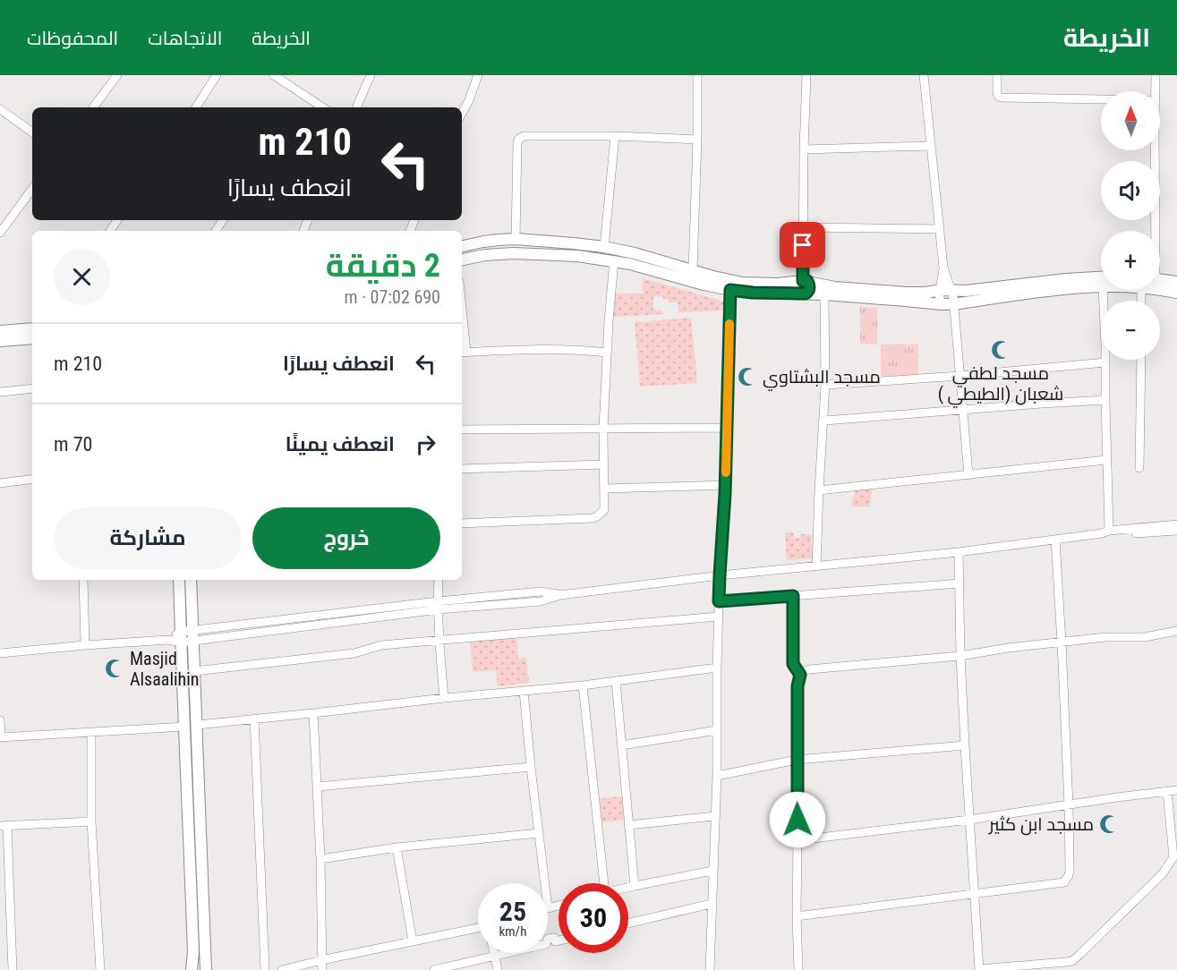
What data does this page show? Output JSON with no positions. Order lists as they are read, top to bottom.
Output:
{
  "places": {
    "mosque": [
      "مسجد لطفي شعبان (الطيطي )",
      "مسجد البشتاوي",
      "Masjid Alsaalihin",
      "مسجد ابن كثير"
    ]
  },
  "north": "top",
  "page": {
    "header": "الخريطة",
    "nav": ["الخريطة", "الاتجاهات", "المحفوظات"],
    "map_buttons": ["+", "−"],
    "turn": ["210 m", "انعطف يسارًا"],
    "heading": ["2 دقيقة", "690 m · 07:02"],
    "list": [
      {
        "name": "انعطف يسارًا",
        "value": "210 m"
      },
      {
        "name": "انعطف يمينًا",
        "value": "70 m"
      }
    ],
    "buttons": ["خروج", "مشاركة"],
    "speed": "25 km/h",
    "limit": "30"
  }
}
